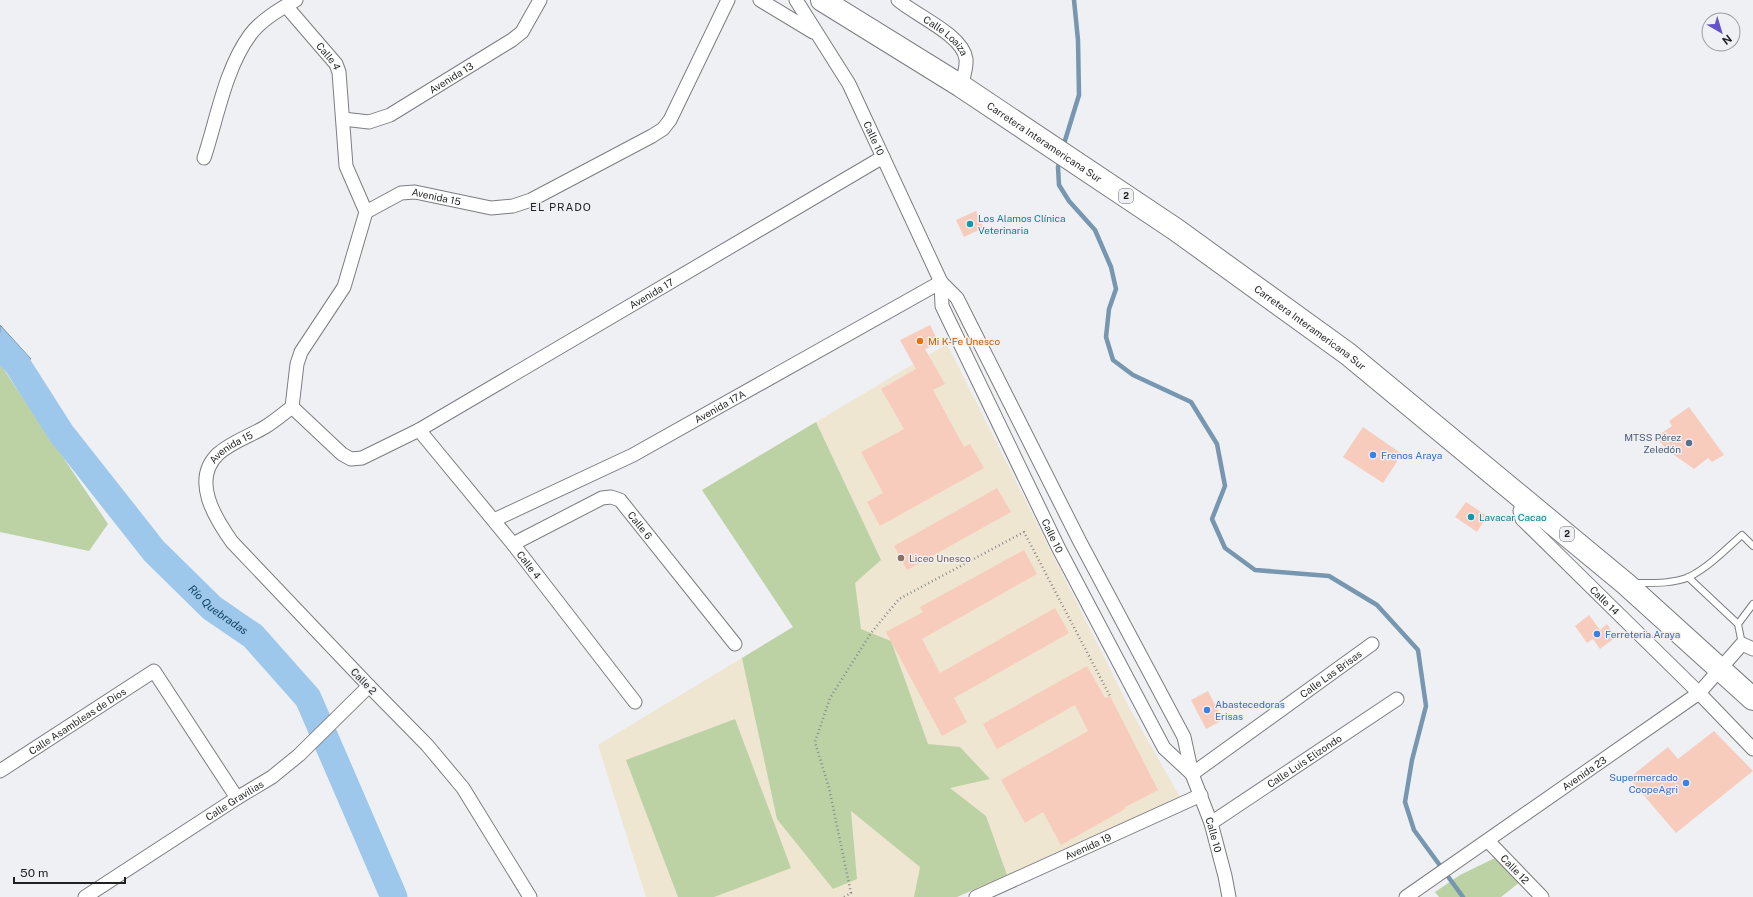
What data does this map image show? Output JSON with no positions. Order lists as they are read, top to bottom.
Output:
{
  "streets": {
    "highway": ["Carretera Interamericana Sur", "2"],
    "street": [
      "Calle Loaiza",
      "Calle 4",
      "Avenida 13",
      "Calle 10",
      "Avenida 15",
      "Avenida 17",
      "Avenida 17A",
      "Calle 6",
      "Calle 14",
      "Calle Las Brisas",
      "Calle 2",
      "Calle Asambleas de Dios",
      "Calle Luis Elizondo",
      "Avenida 23",
      "Calle Gravilias",
      "Avenida 19",
      "Calle 12"
    ]
  },
  "crossings": [
    ["Calle Loaiza", "Carretera Interamericana Sur"],
    ["Calle 4", "Avenida 13"],
    ["Calle 4", "Avenida 15"],
    ["Calle 4", "Avenida 17"],
    ["Calle 4", "Avenida 17A"],
    ["Calle 4", "Calle 6"],
    ["Calle 10", "Avenida 17"],
    ["Calle 10", "Avenida 17A"],
    ["Calle 10", "Calle Las Brisas"],
    ["Calle 10", "Calle Luis Elizondo"],
    ["Calle 10", "Avenida 19"],
    ["Carretera Interamericana Sur", "Calle 14"],
    ["Carretera Interamericana Sur", "Avenida 23"],
    ["Avenida 15", "Avenida 17"],
    ["Avenida 15", "Calle 2"],
    ["Calle 14", "Avenida 23"],
    ["Calle 2", "Calle Gravilias"],
    ["Calle Asambleas de Dios", "Calle Gravilias"],
    ["Avenida 23", "Calle 12"]
  ],
  "districts": ["EL PRADO"],
  "water": ["Río Quebradas"],
  "places": [
    "Los Alamos Clínica Veterinaria",
    "Mi K-Fe Unesco",
    "MTSS Pérez Zeledón",
    "Frenos Araya",
    "Lavacar Cacao",
    "Liceo Unesco",
    "Ferreteria Araya",
    "Abastecedoras Erisas",
    "Supermercado CoopeAgri"
  ],
  "scale_bar": "50 m",
  "north": "bottom right"
}
